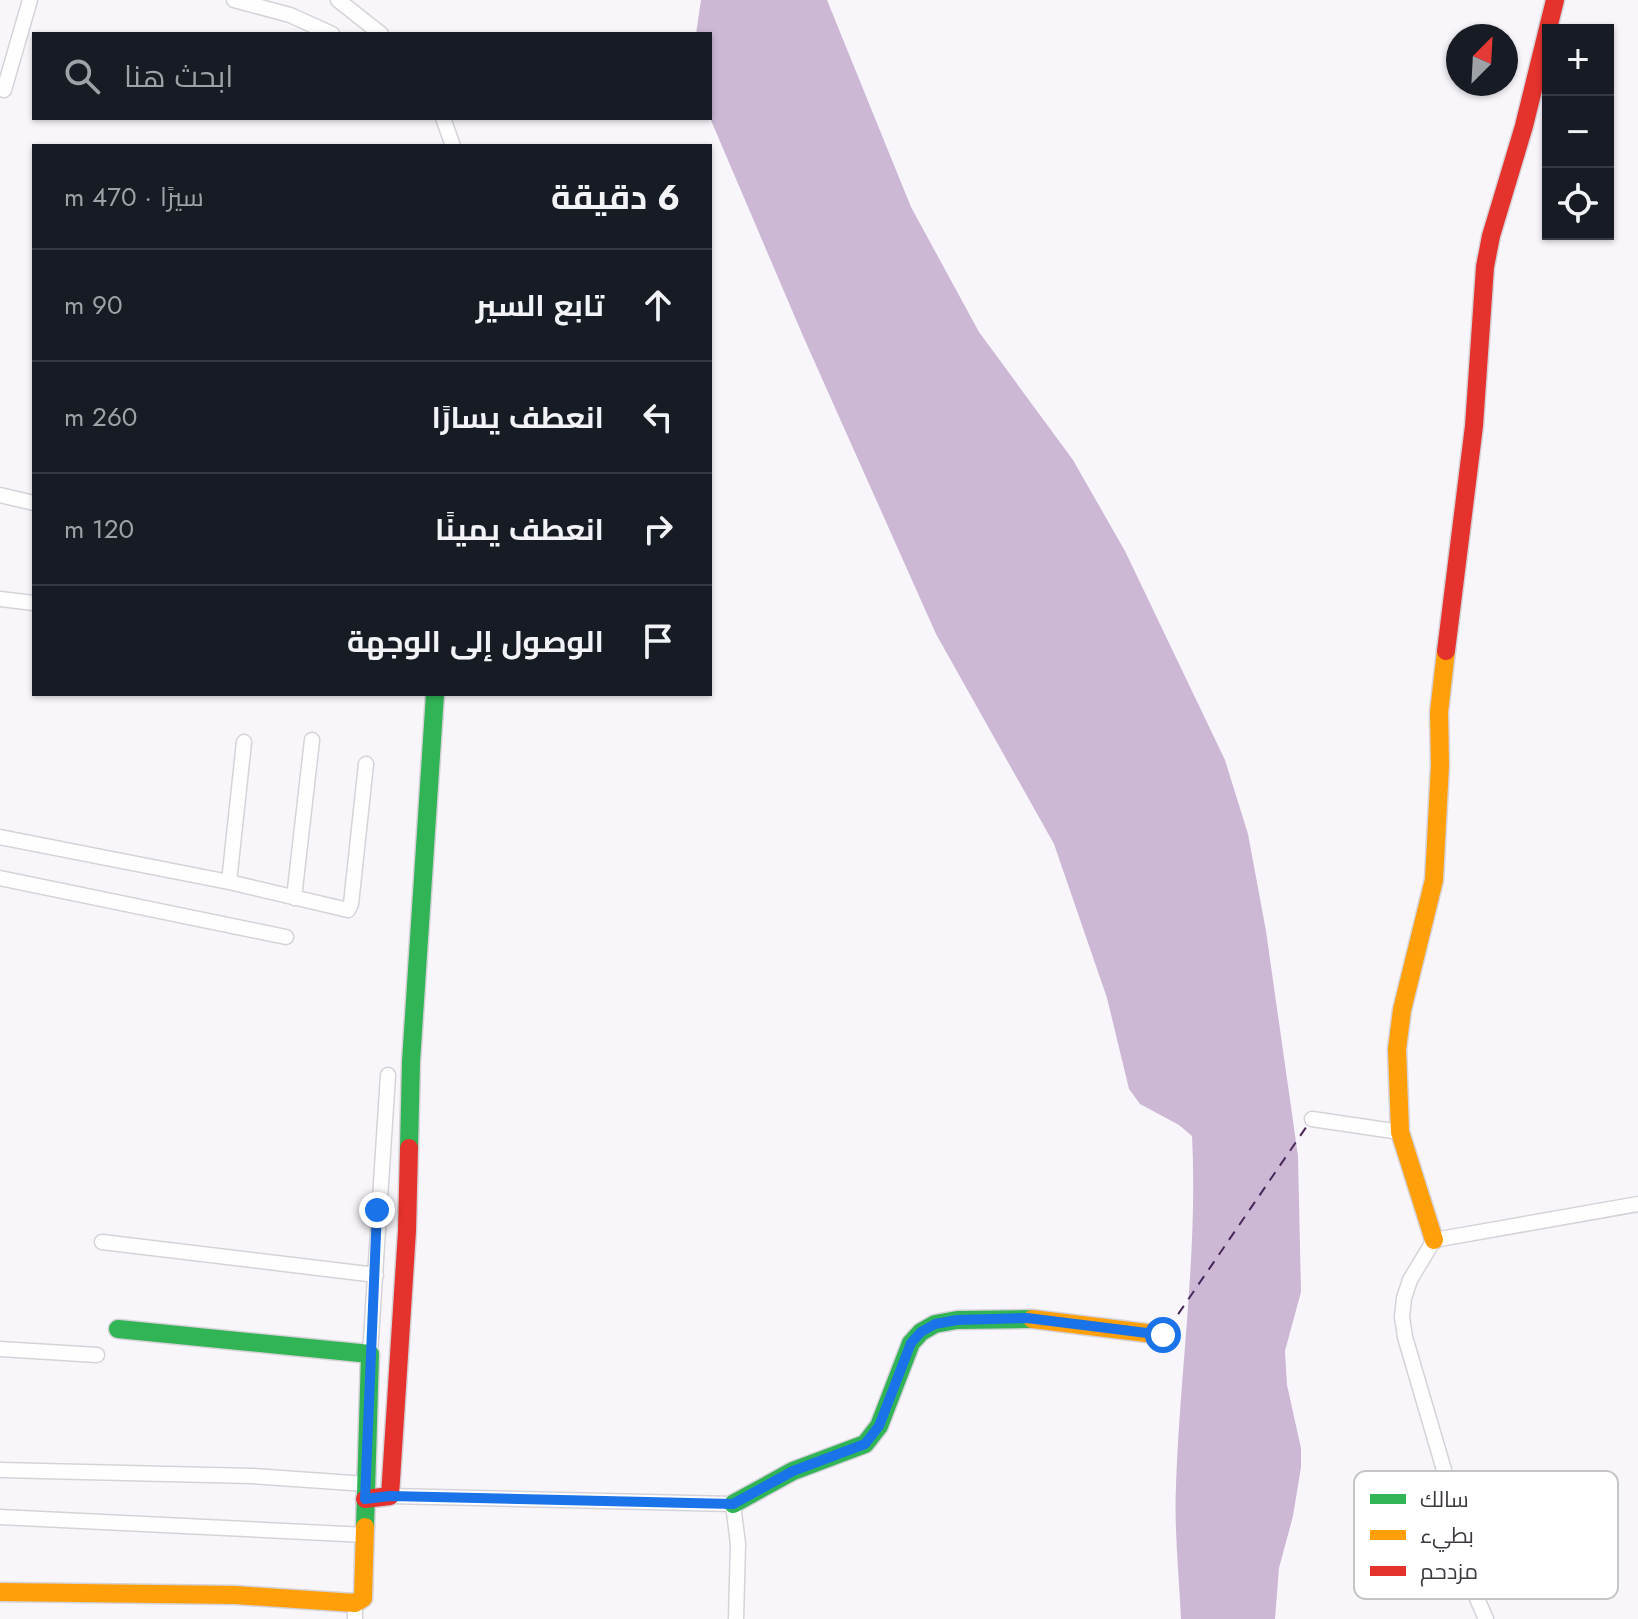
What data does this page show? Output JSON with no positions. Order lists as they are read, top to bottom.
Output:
{
  "legend": ["سالك", "بطيء", "مزدحم"],
  "north": "top right",
  "page": {
    "map_buttons": ["+", "−"],
    "search": "ابحث هنا",
    "heading": ["6 دقيقة", "سيرًا · 470 m"],
    "list": [
      ["تابع السير", "90 m"],
      ["انعطف يسارًا", "260 m"],
      ["انعطف يمينًا", "120 m"],
      "الوصول إلى الوجهة"
    ]
  }
}
